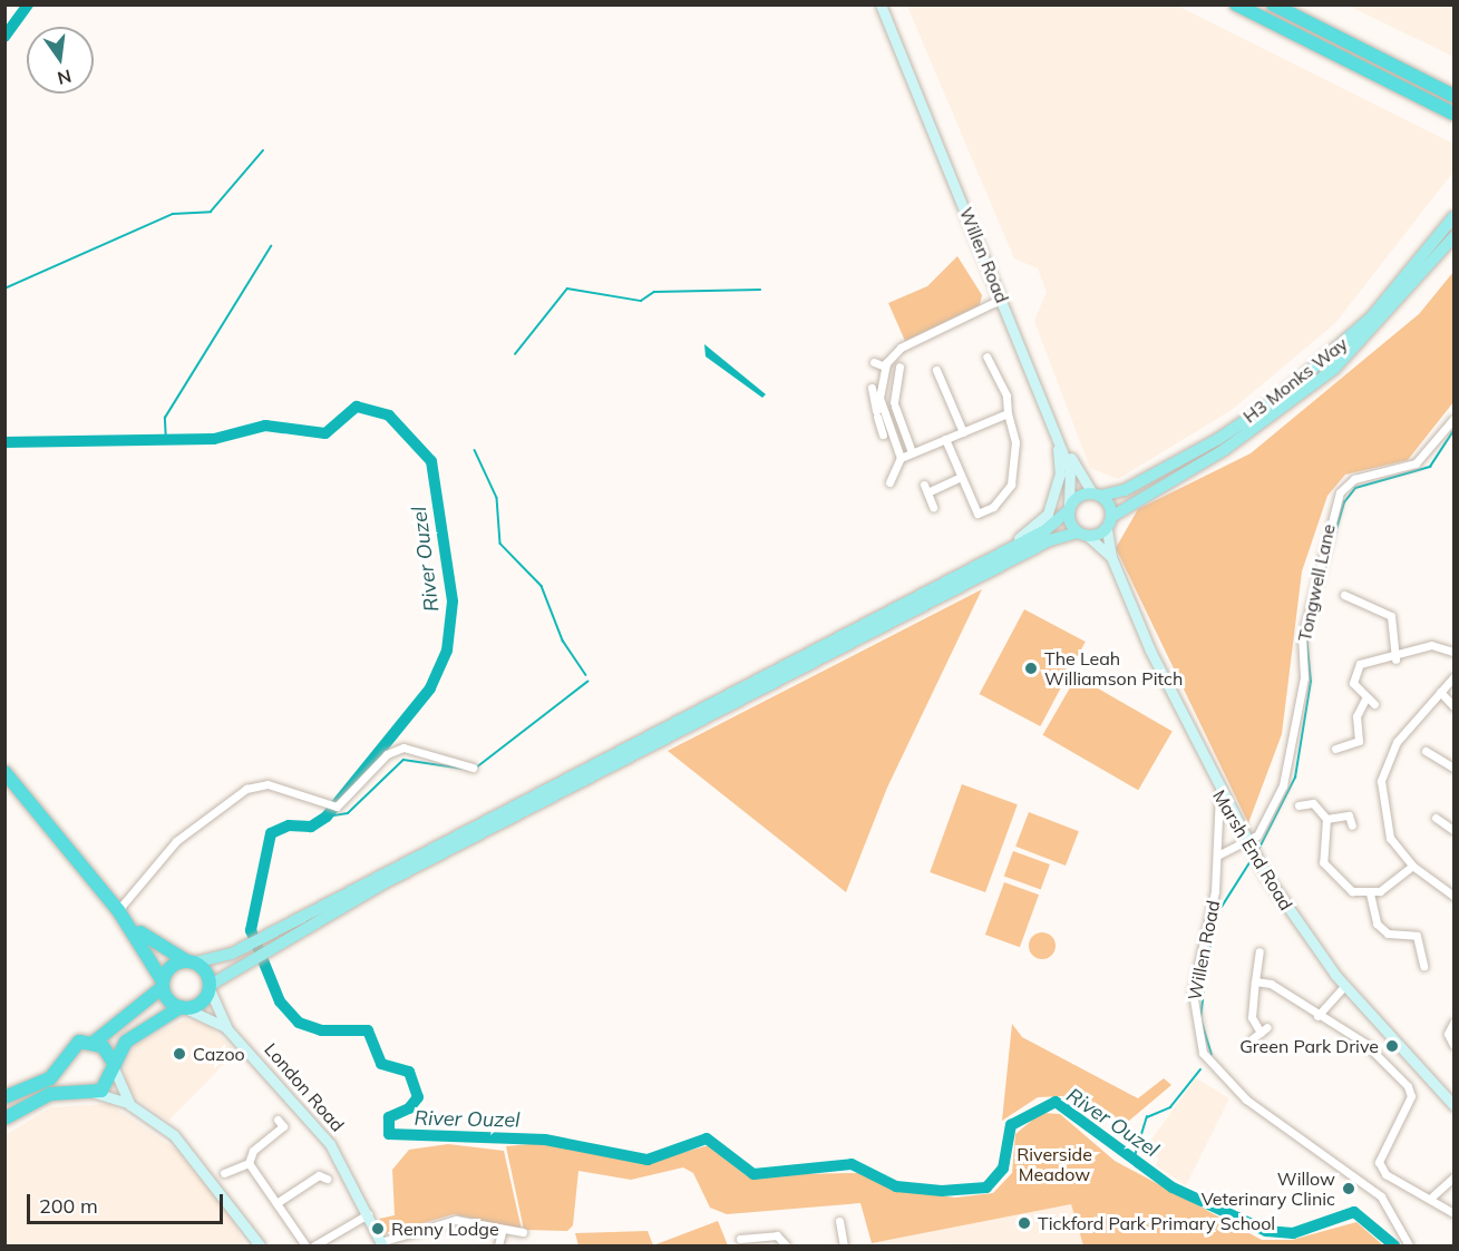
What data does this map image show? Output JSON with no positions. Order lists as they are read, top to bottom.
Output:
{
  "streets": {
    "main road": ["H3 Monks Way"],
    "street": [
      "Willen Road",
      "Tongwell Lane",
      "Marsh End Road",
      "London Road"
    ]
  },
  "crossings": [
    ["Willen Road", "H3 Monks Way"],
    ["Willen Road", "Marsh End Road"],
    ["H3 Monks Way", "Marsh End Road"],
    ["Tongwell Lane", "Marsh End Road"]
  ],
  "water": ["River Ouzel"],
  "parks": ["Riverside Meadow"],
  "places": [
    "The Leah Williamson Pitch",
    "Green Park Drive",
    "Cazoo",
    "Willow Veterinary Clinic",
    "Tickford Park Primary School",
    "Renny Lodge"
  ],
  "scale_bar": "200 m",
  "north": "bottom"
}
